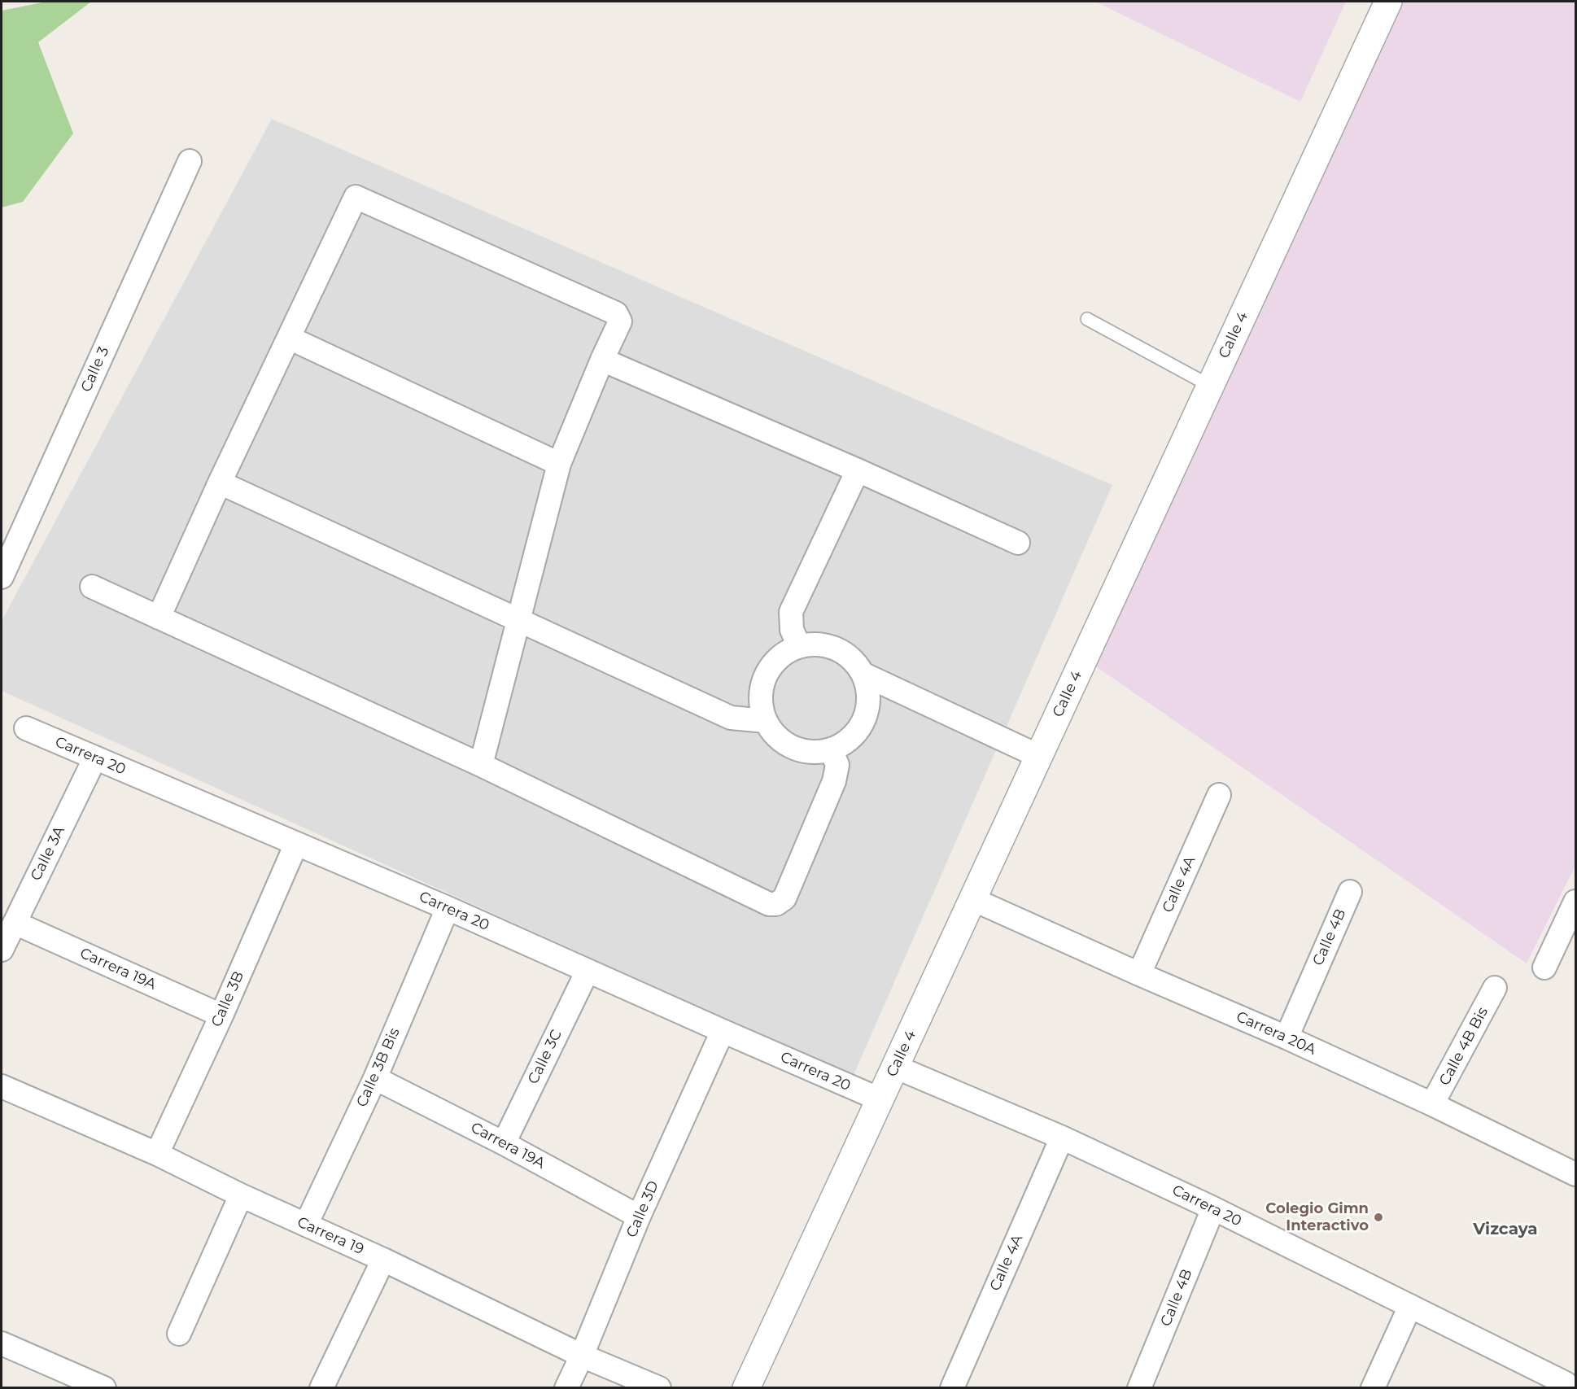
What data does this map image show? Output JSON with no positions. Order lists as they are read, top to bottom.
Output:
{
  "streets": {
    "street": [
      "Calle 4",
      "Calle 3",
      "Carrera 20",
      "Calle 3A",
      "Calle 4A",
      "Calle 4B",
      "Carrera 19A",
      "Calle 3B",
      "Carrera 20A",
      "Calle 4B Bis",
      "Calle 3C",
      "Calle 3B Bis",
      "Calle 3D",
      "Carrera 19"
    ]
  },
  "crossings": [
    ["Calle 4", "Carrera 20"],
    ["Calle 4", "Carrera 20A"],
    ["Carrera 20", "Calle 3A"],
    ["Carrera 20", "Calle 4A"],
    ["Carrera 20", "Calle 4B"],
    ["Carrera 20", "Calle 3B"],
    ["Carrera 20", "Calle 3C"],
    ["Carrera 20", "Calle 3B Bis"],
    ["Carrera 20", "Calle 3D"],
    ["Calle 3A", "Carrera 19A"],
    ["Calle 4A", "Carrera 20A"],
    ["Calle 4B", "Carrera 20A"],
    ["Carrera 19A", "Calle 3B"],
    ["Carrera 19A", "Calle 3C"],
    ["Carrera 19A", "Calle 3B Bis"],
    ["Carrera 19A", "Calle 3D"],
    ["Calle 3B", "Carrera 19"],
    ["Carrera 20A", "Calle 4B Bis"],
    ["Calle 3B Bis", "Carrera 19"],
    ["Calle 3D", "Carrera 19"]
  ],
  "districts": ["Vizcaya"],
  "places": ["Colegio Gimn Interactivo"]
}
